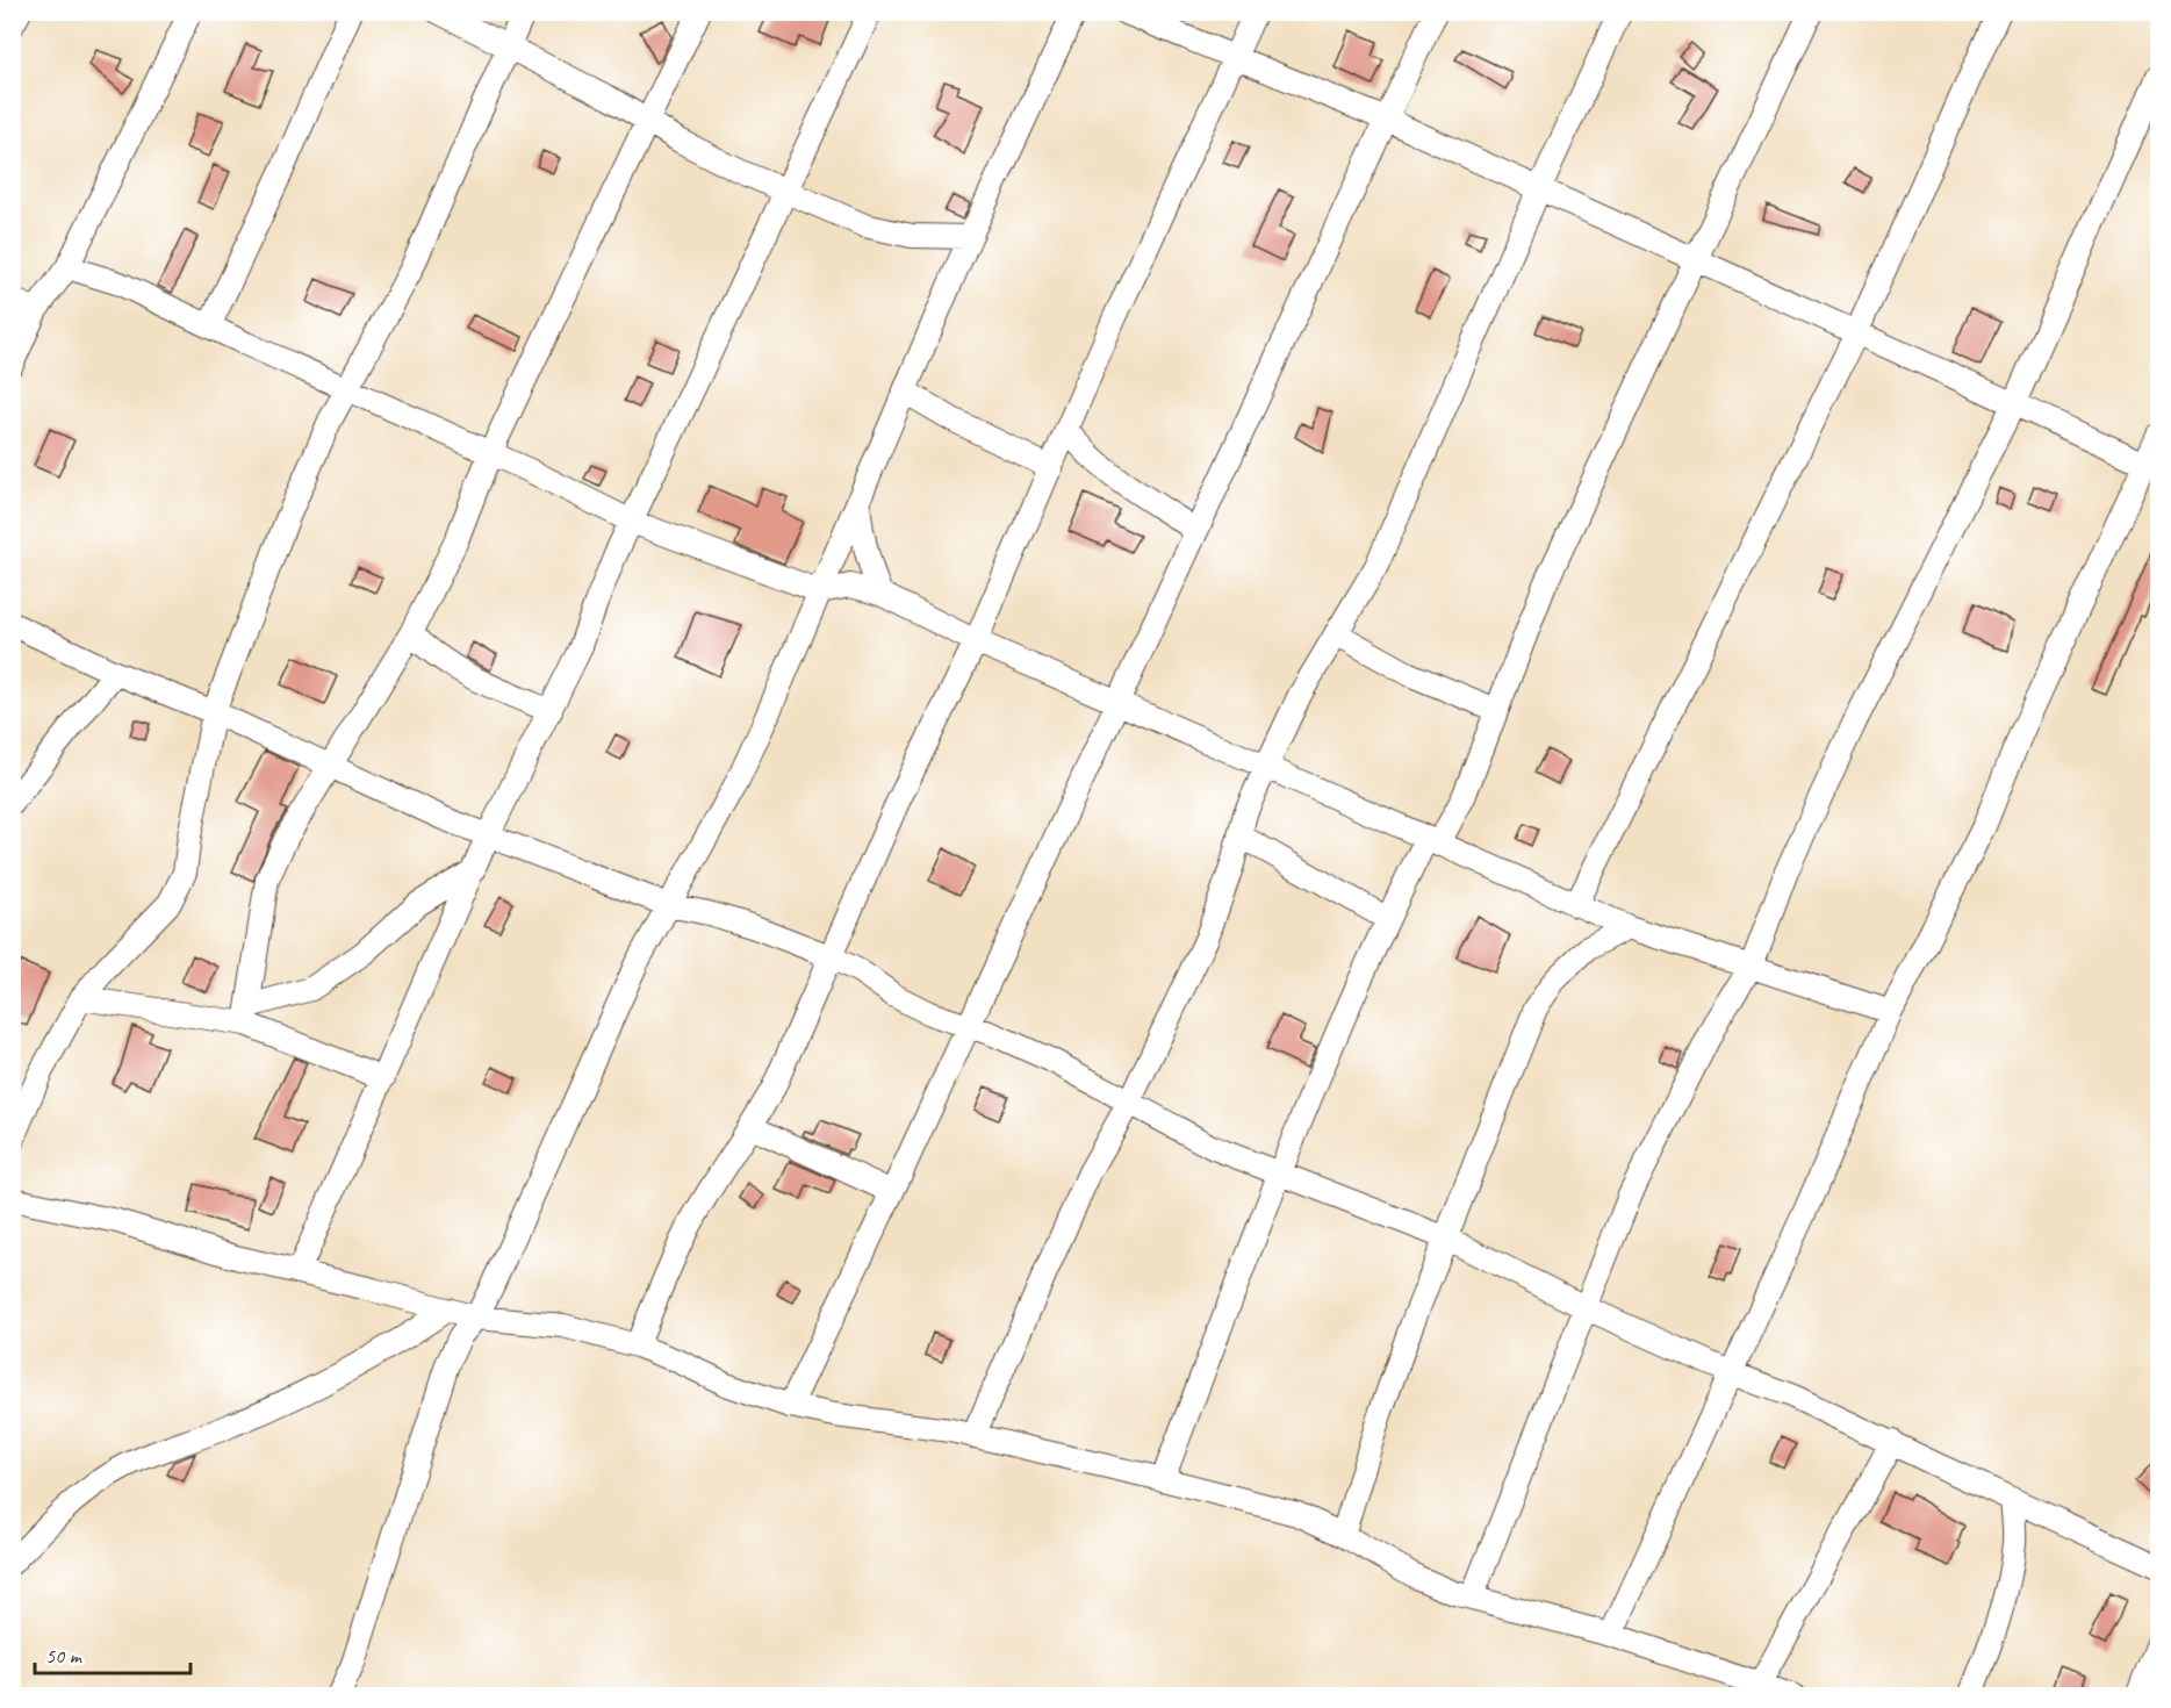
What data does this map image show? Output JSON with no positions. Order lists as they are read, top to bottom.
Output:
{
  "scale_bar": "50 m"
}
